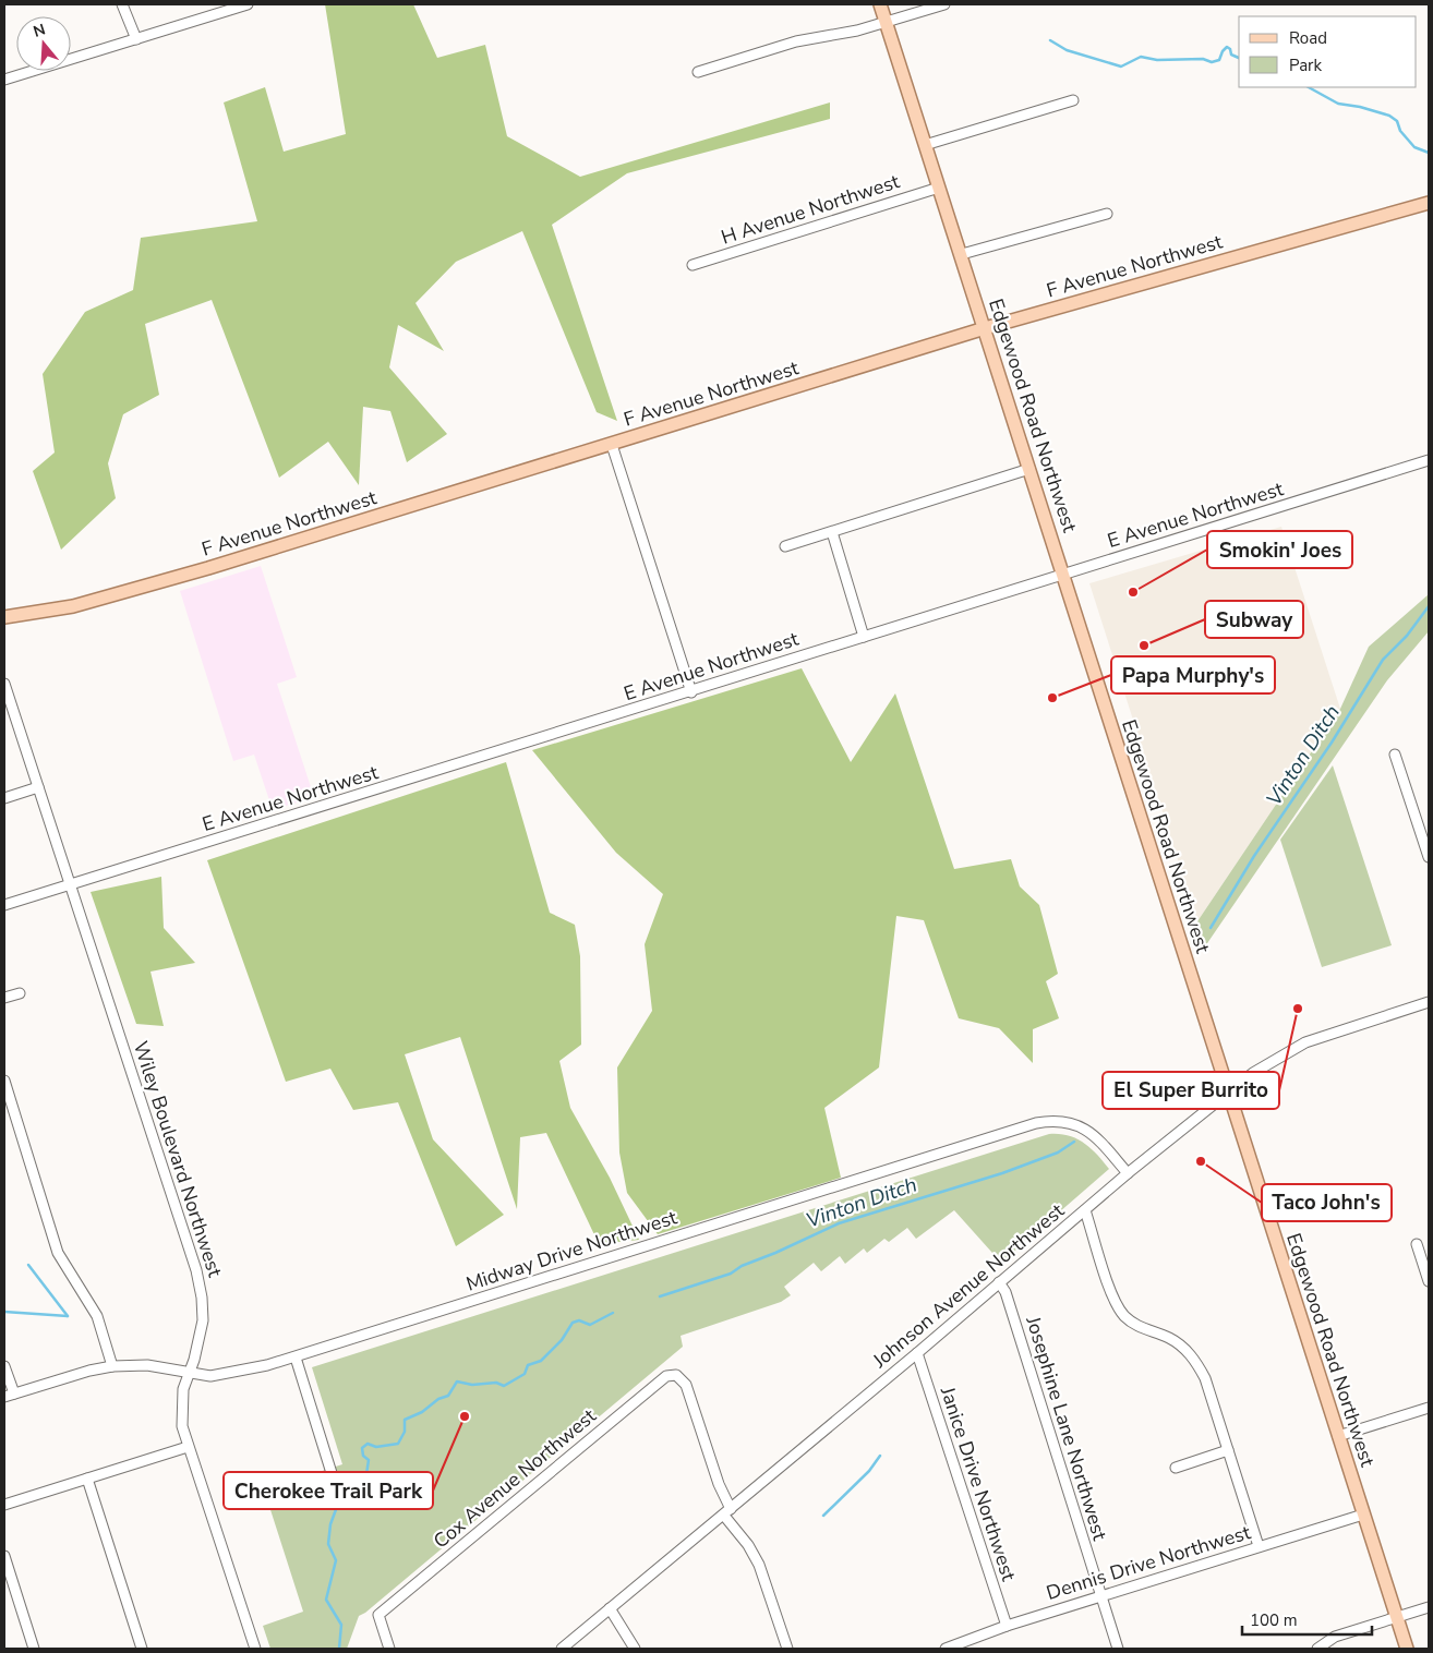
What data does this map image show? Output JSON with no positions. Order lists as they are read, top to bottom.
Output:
{
  "streets": {
    "main road": ["F Avenue Northwest", "Edgewood Road Northwest"],
    "street": [
      "H Avenue Northwest",
      "E Avenue Northwest",
      "Wiley Boulevard Northwest",
      "Midway Drive Northwest",
      "Johnson Avenue Northwest",
      "Josephine Lane Northwest",
      "Cox Avenue Northwest",
      "Janice Drive Northwest",
      "Dennis Drive Northwest"
    ]
  },
  "crossings": [
    ["H Avenue Northwest", "Edgewood Road Northwest"],
    ["F Avenue Northwest", "Edgewood Road Northwest"],
    ["Edgewood Road Northwest", "E Avenue Northwest"],
    ["Edgewood Road Northwest", "Johnson Avenue Northwest"],
    ["Edgewood Road Northwest", "Dennis Drive Northwest"],
    ["E Avenue Northwest", "Wiley Boulevard Northwest"],
    ["Wiley Boulevard Northwest", "Midway Drive Northwest"],
    ["Midway Drive Northwest", "Johnson Avenue Northwest"],
    ["Johnson Avenue Northwest", "Josephine Lane Northwest"],
    ["Johnson Avenue Northwest", "Cox Avenue Northwest"],
    ["Johnson Avenue Northwest", "Janice Drive Northwest"],
    ["Josephine Lane Northwest", "Dennis Drive Northwest"],
    ["Janice Drive Northwest", "Dennis Drive Northwest"]
  ],
  "water": ["Vinton Ditch"],
  "places": [
    "Smokin' Joes",
    "Subway",
    "Papa Murphy's",
    "El Super Burrito",
    "Taco John's",
    "Cherokee Trail Park"
  ],
  "legend": ["Road", "Park"],
  "scale_bar": "100 m",
  "north": "top"
}
